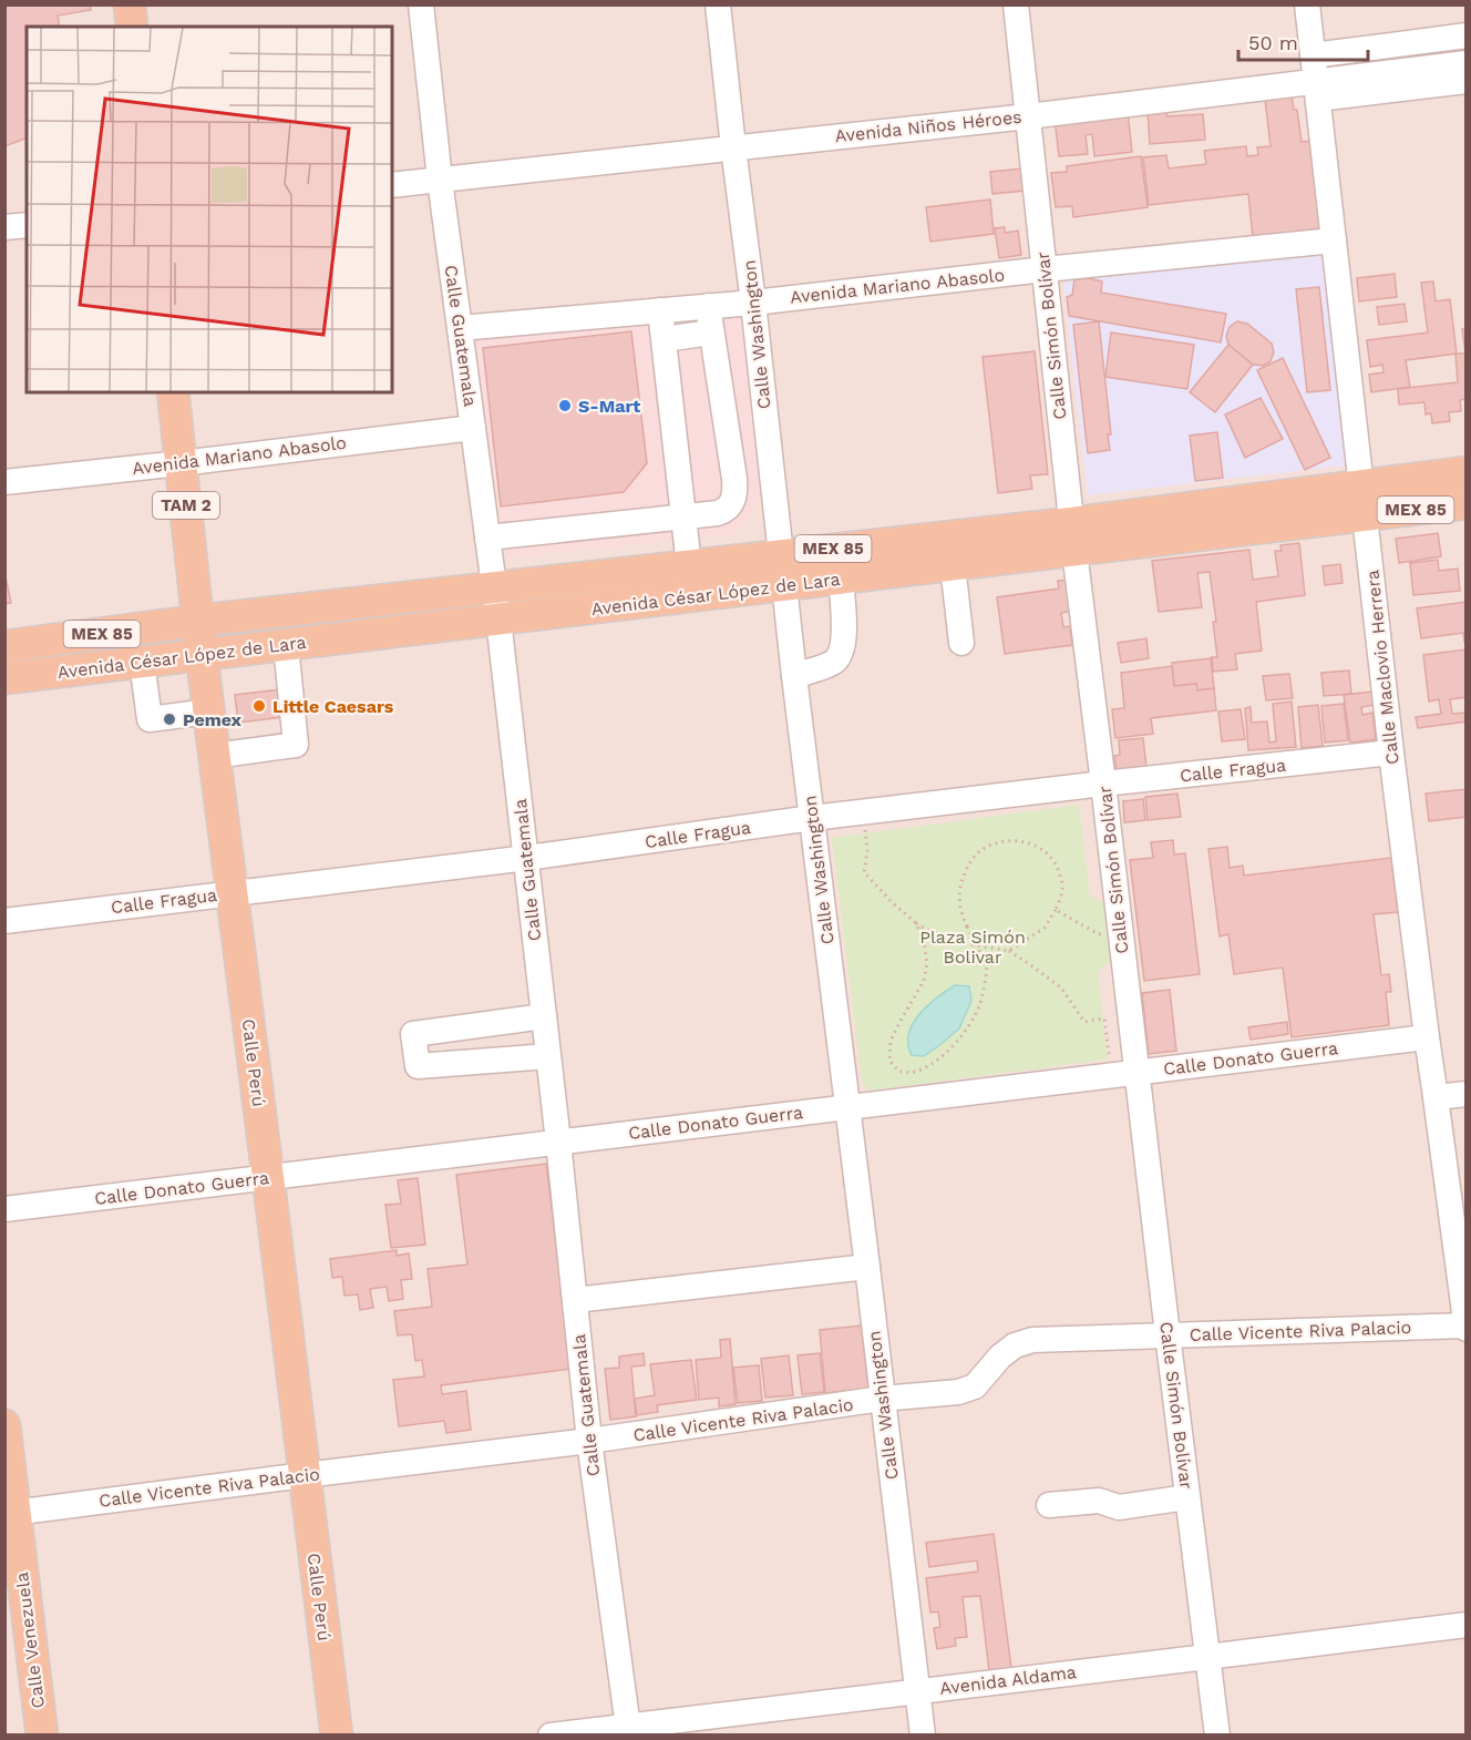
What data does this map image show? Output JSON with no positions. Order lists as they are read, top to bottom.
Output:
{
  "streets": {
    "main road": [
      "TAM 2",
      "MEX 85",
      "Avenida César López de Lara",
      "Calle Perú",
      "Calle Venezuela"
    ],
    "street": [
      "Avenida Niños Héroes",
      "Avenida Mariano Abasolo",
      "Calle Washington",
      "Calle Guatemala",
      "Calle Simón Bolívar",
      "Calle Maclovio Herrera",
      "Calle Fragua",
      "Calle Donato Guerra",
      "Calle Vicente Riva Palacio",
      "Avenida Aldama"
    ]
  },
  "crossings": [
    ["Avenida Niños Héroes", "Calle Washington"],
    ["Avenida Niños Héroes", "Calle Guatemala"],
    ["Avenida Niños Héroes", "Calle Simón Bolívar"],
    ["Avenida Niños Héroes", "Calle Maclovio Herrera"],
    ["Avenida Mariano Abasolo", "Calle Washington"],
    ["Avenida Mariano Abasolo", "Calle Guatemala"],
    ["Avenida Mariano Abasolo", "Calle Simón Bolívar"],
    ["Avenida Mariano Abasolo", "Calle Maclovio Herrera"],
    ["Avenida Mariano Abasolo", "Calle Perú"],
    ["Calle Washington", "Avenida César López de Lara"],
    ["Calle Washington", "Calle Fragua"],
    ["Calle Washington", "Calle Donato Guerra"],
    ["Calle Washington", "Calle Vicente Riva Palacio"],
    ["Calle Washington", "Avenida Aldama"],
    ["Calle Guatemala", "Avenida César López de Lara"],
    ["Calle Guatemala", "Calle Fragua"],
    ["Calle Guatemala", "Calle Donato Guerra"],
    ["Calle Guatemala", "Calle Vicente Riva Palacio"],
    ["Calle Guatemala", "Avenida Aldama"],
    ["Calle Simón Bolívar", "Avenida César López de Lara"],
    ["Calle Simón Bolívar", "Calle Fragua"],
    ["Calle Simón Bolívar", "Calle Donato Guerra"],
    ["Calle Simón Bolívar", "Calle Vicente Riva Palacio"],
    ["Calle Simón Bolívar", "Avenida Aldama"],
    ["Avenida César López de Lara", "Calle Maclovio Herrera"],
    ["Avenida César López de Lara", "Calle Perú"],
    ["Calle Maclovio Herrera", "Calle Fragua"],
    ["Calle Maclovio Herrera", "Calle Donato Guerra"],
    ["Calle Maclovio Herrera", "Calle Vicente Riva Palacio"],
    ["Calle Fragua", "Calle Perú"],
    ["Calle Donato Guerra", "Calle Perú"],
    ["Calle Perú", "Calle Vicente Riva Palacio"],
    ["Calle Vicente Riva Palacio", "Calle Venezuela"]
  ],
  "parks": ["Plaza Simón Bolivar"],
  "places": ["S-Mart", "Little Caesars", "Pemex"],
  "scale_bar": "50 m"
}
